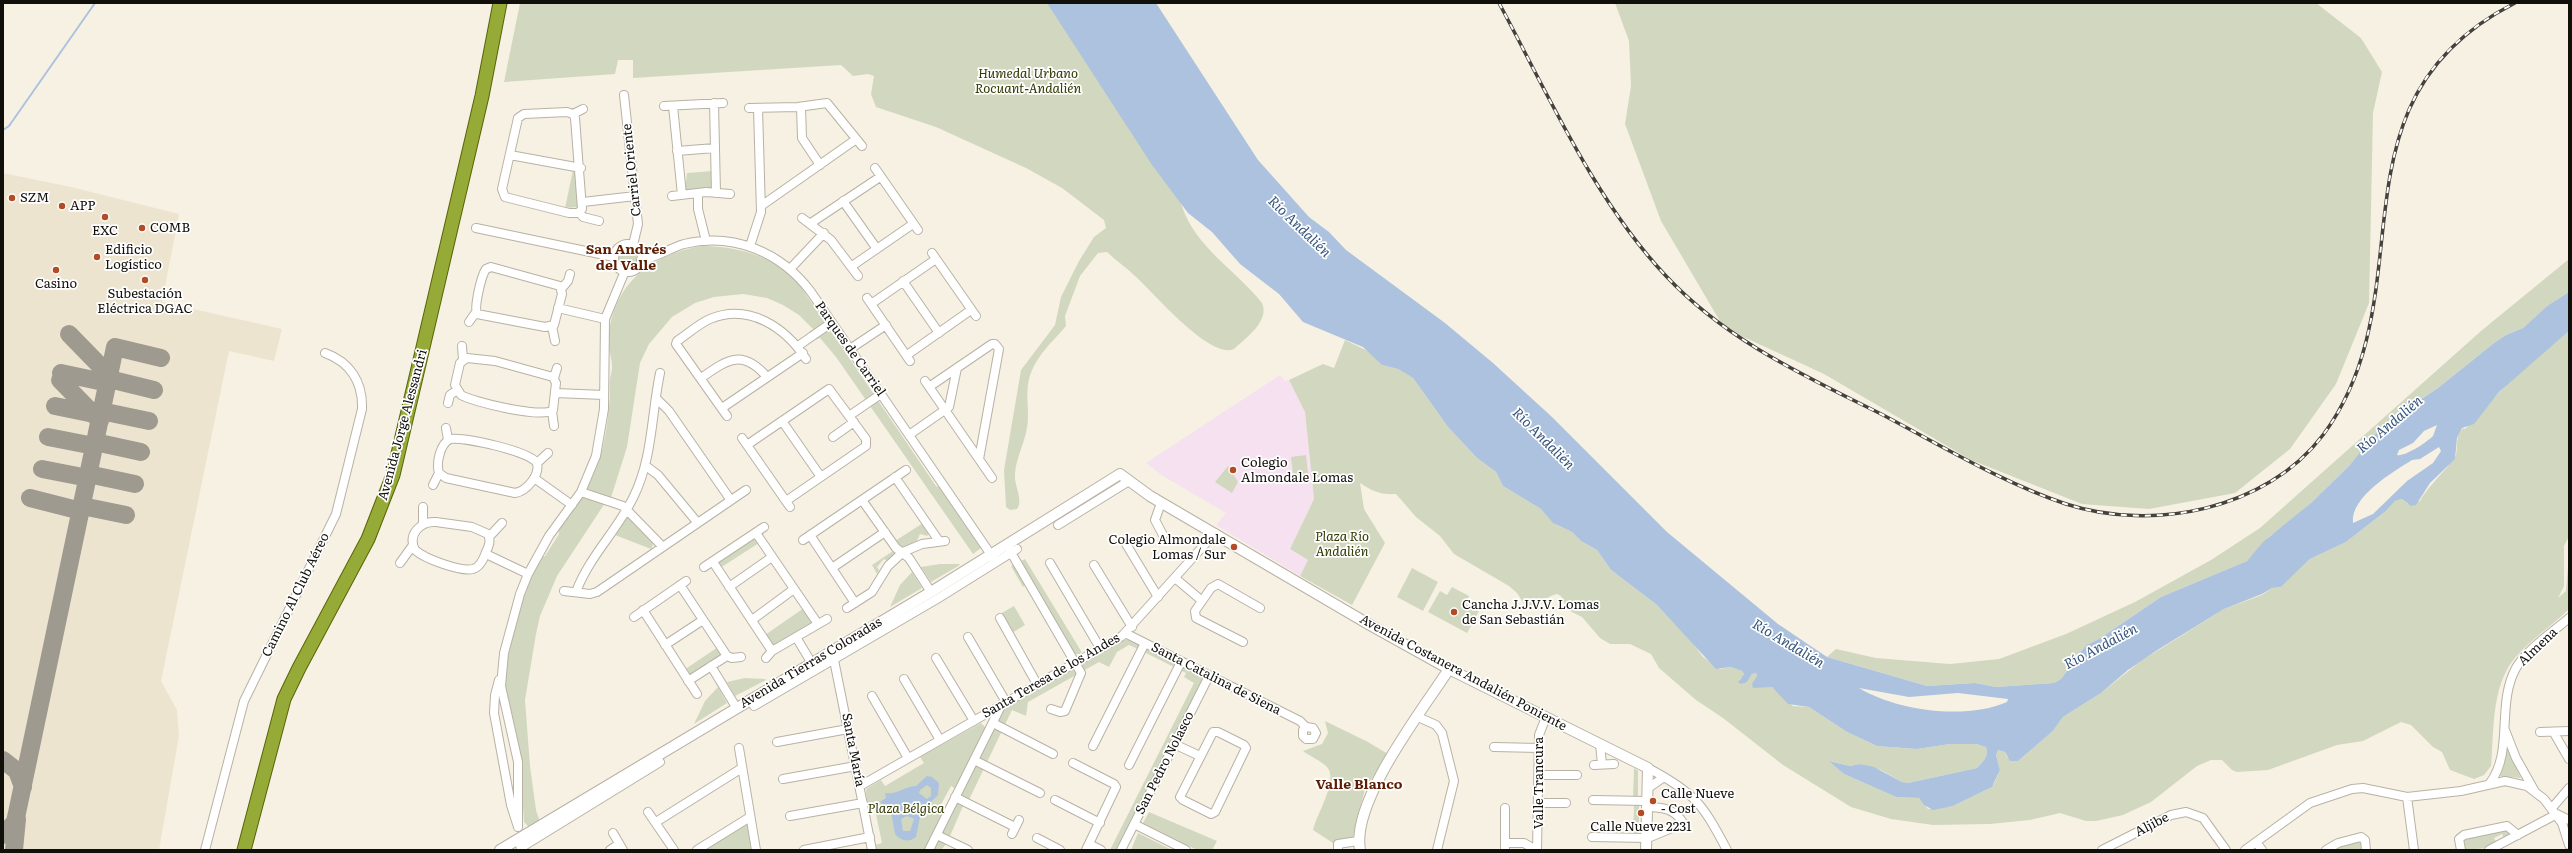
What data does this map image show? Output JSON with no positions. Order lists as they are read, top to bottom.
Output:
{
  "streets": {
    "highway": ["Avenida Jorge Alessandri"],
    "street": [
      "Carriel Oriente",
      "Parques de Carriel",
      "Camino Al Club Aéreo",
      "Almena",
      "Avenida Tierras Coloradas",
      "Avenida Costanera Andalién Poniente",
      "Santa Teresa de los Andes",
      "Santa Catalina de Siena",
      "Santa María",
      "San Pedro Nolasco",
      "Valle Trancura",
      "Aljibe"
    ]
  },
  "crossings": [
    ["Carriel Oriente", "Parques de Carriel"],
    ["Parques de Carriel", "Avenida Tierras Coloradas"],
    ["Avenida Tierras Coloradas", "Avenida Costanera Andalién Poniente"],
    ["Avenida Tierras Coloradas", "Santa María"],
    ["Avenida Costanera Andalién Poniente", "Santa Teresa de los Andes"],
    ["Avenida Costanera Andalién Poniente", "Valle Trancura"],
    ["Santa Teresa de los Andes", "Santa Catalina de Siena"],
    ["Santa Teresa de los Andes", "Santa María"],
    ["Santa Catalina de Siena", "San Pedro Nolasco"]
  ],
  "districts": ["San Andrés del Valle", "Valle Blanco"],
  "water": ["Río Andalién"],
  "parks": ["Humedal Urbano Rocuant-Andalién", "Plaza Río Andalién", "Plaza Bélgica"],
  "places": [
    "SZM",
    "APP",
    "EXC",
    "COMB",
    "Edificio Logístico",
    "Casino",
    "Subestación Eléctrica DGAC",
    "Colegio Almondale Lomas",
    "Colegio Almondale Lomas / Sur",
    "Cancha J.J.V.V. Lomas de San Sebastián",
    "Calle Nueve - Cost",
    "Calle Nueve 2231"
  ]
}
